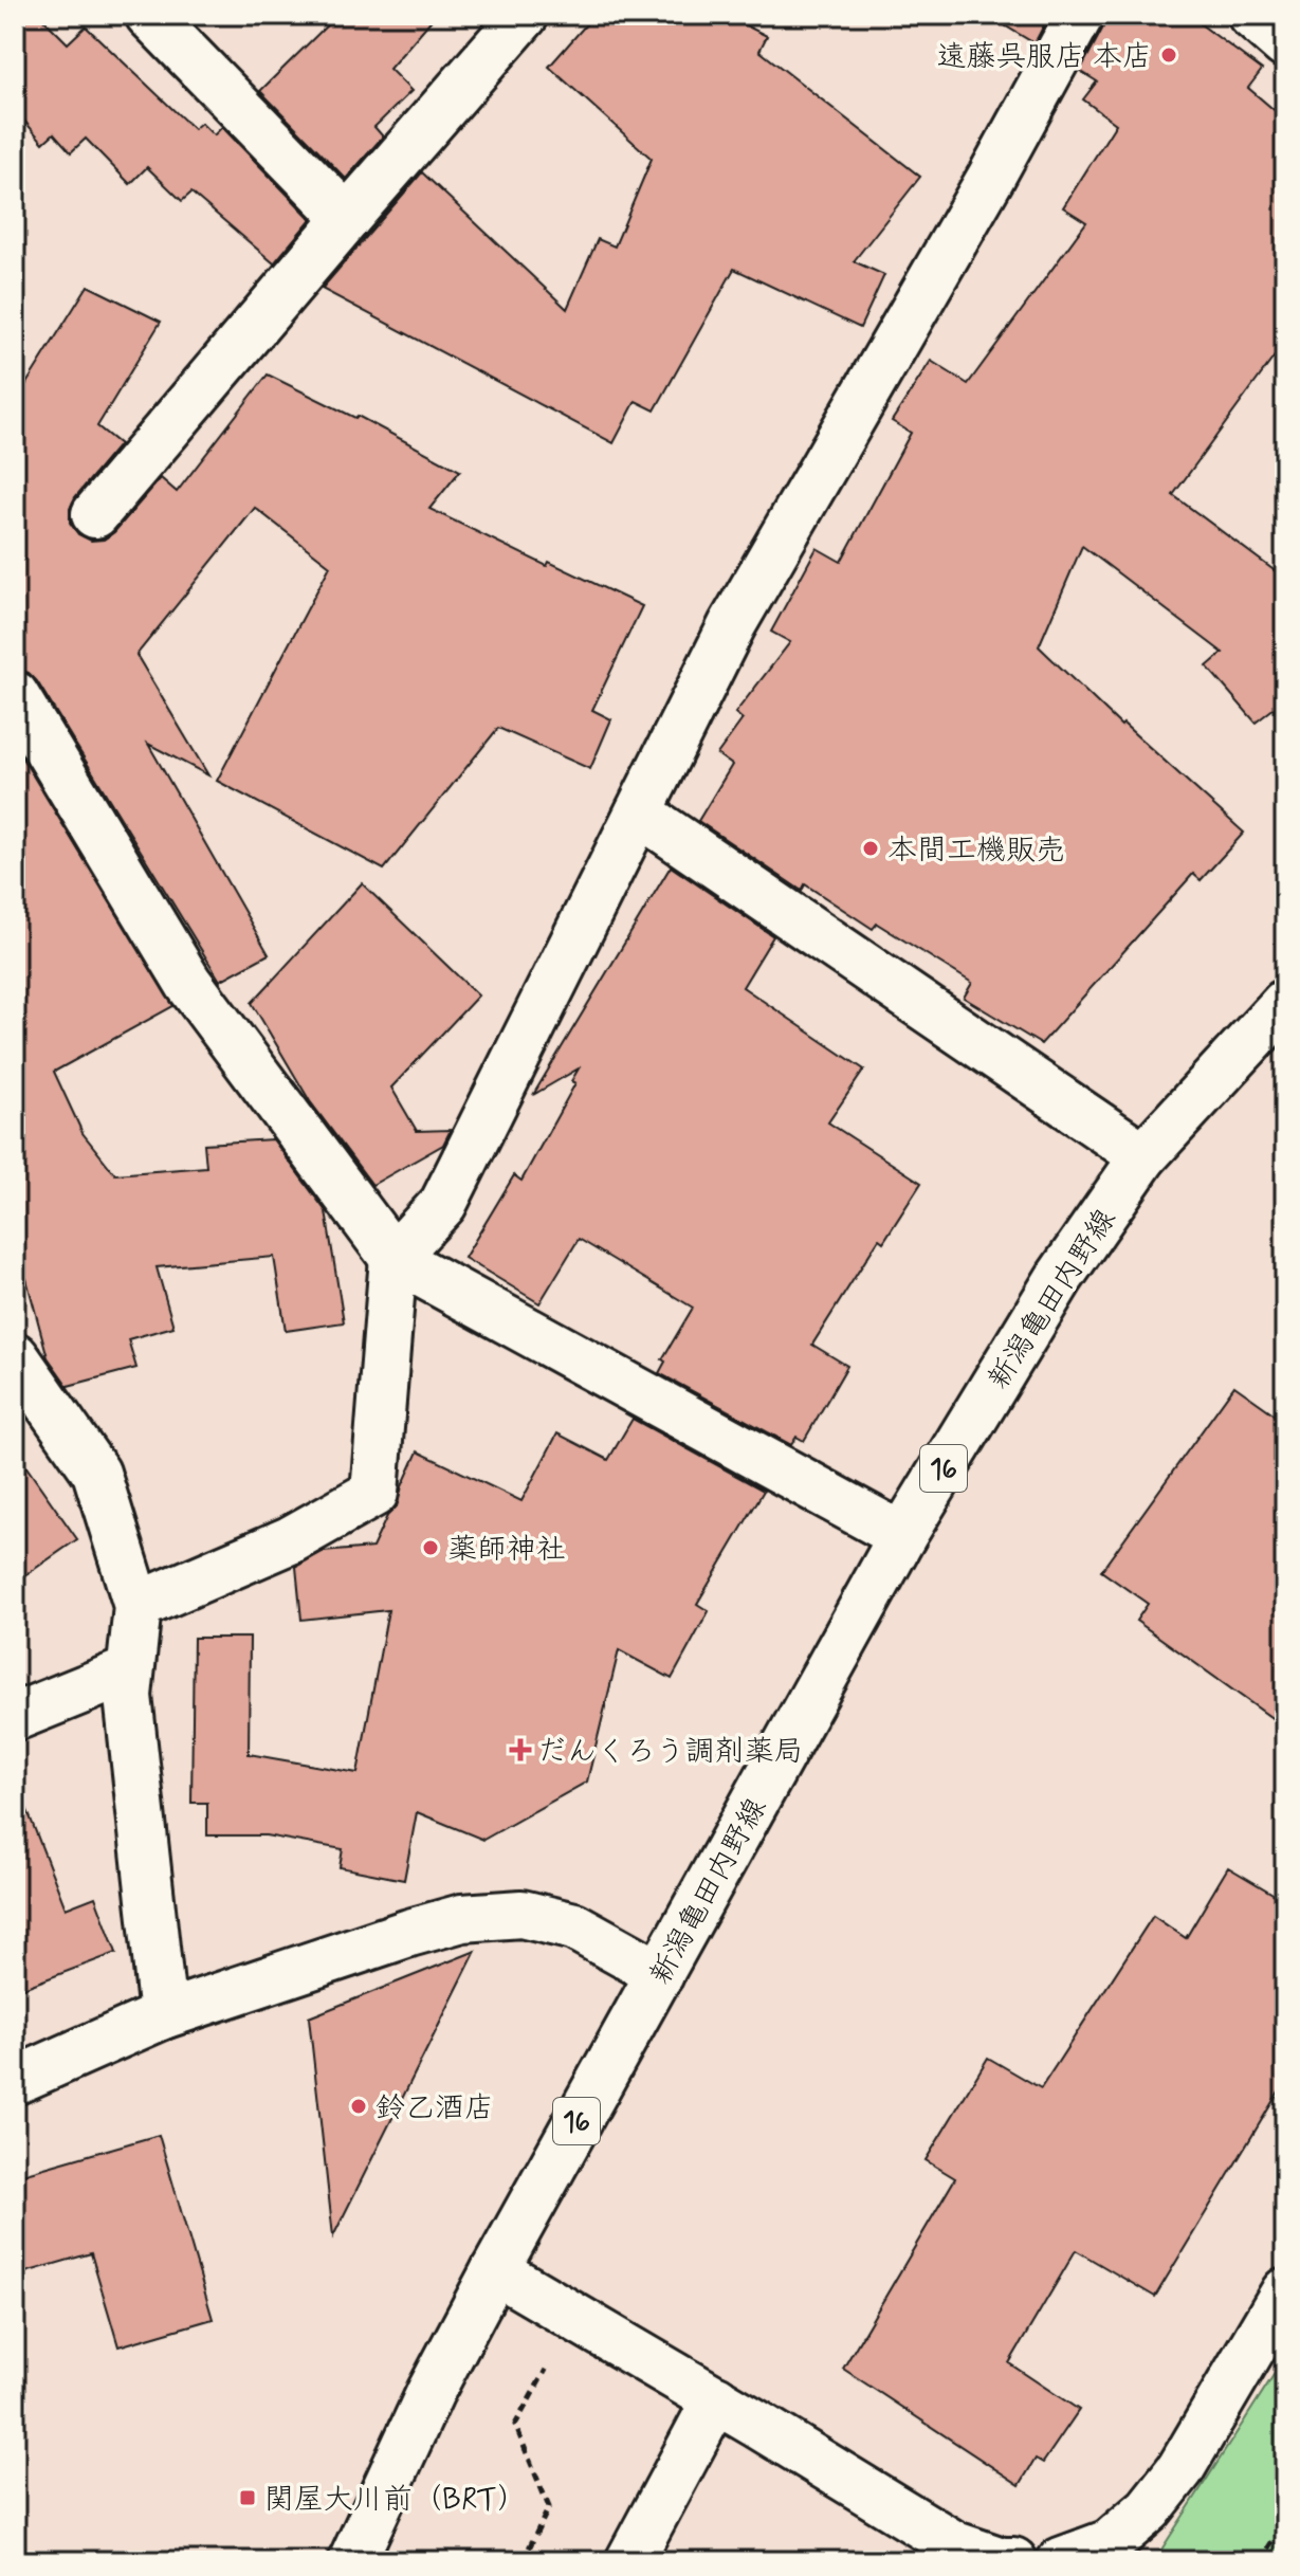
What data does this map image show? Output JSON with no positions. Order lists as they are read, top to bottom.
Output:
{
  "streets": {
    "street": ["新潟亀田内野線", "16"]
  },
  "places": {
    "other": [
      "遠藤呉服店 本店",
      "本間工機販売",
      "薬師神社",
      "鈴乙酒店"
    ],
    "health": ["だんくろう調剤薬局"],
    "transit": ["関屋大川前（BRT）"]
  }
}
